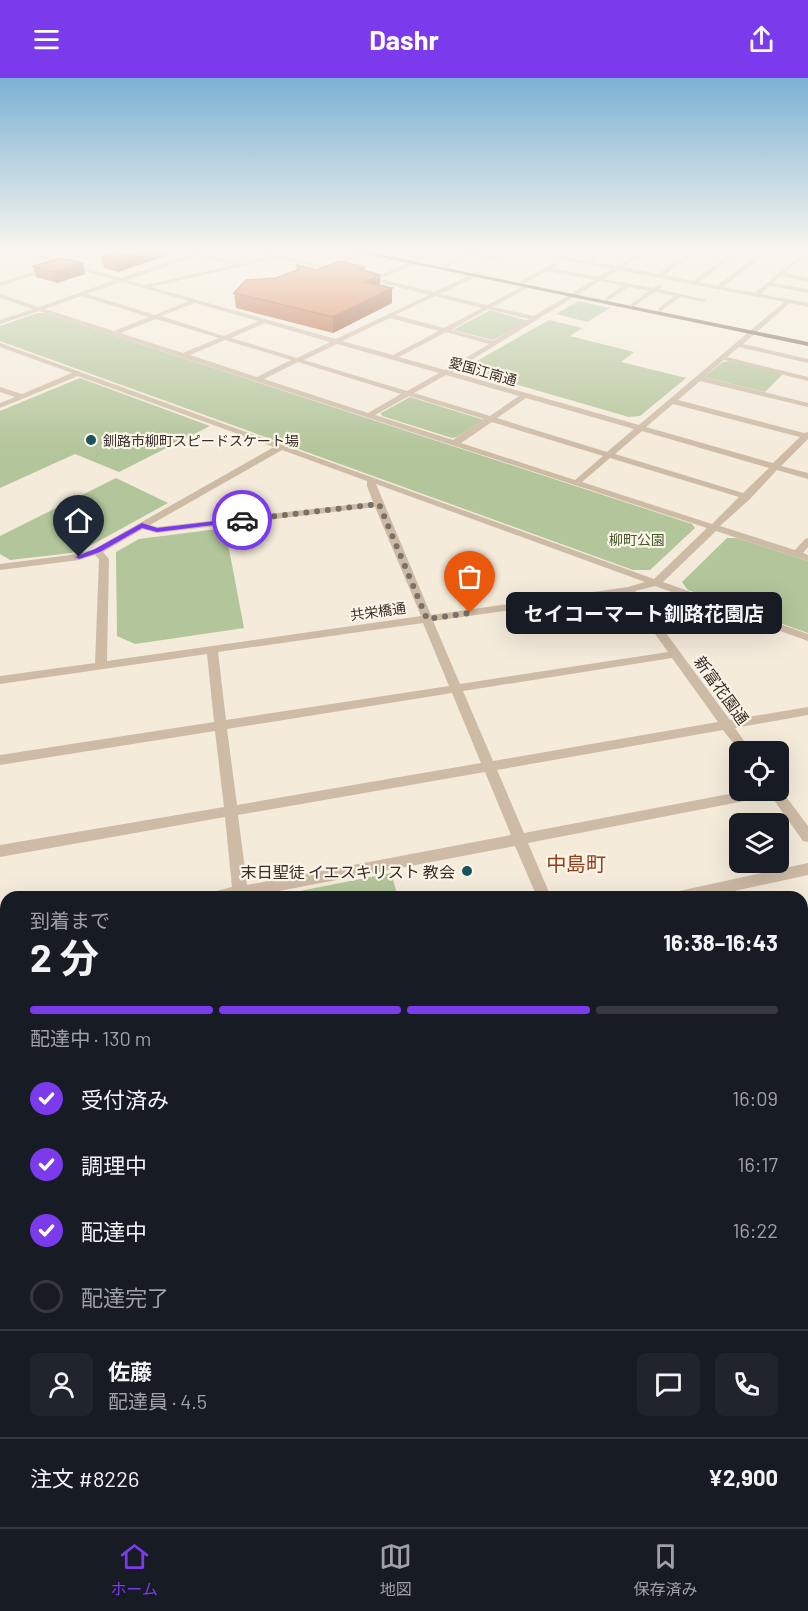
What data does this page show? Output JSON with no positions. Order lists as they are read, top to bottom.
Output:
{
  "streets": {
    "street": ["愛国江南通", "共栄橋通", "新富花園通"]
  },
  "crossings": [
    ["愛国江南通", "共栄橋通"],
    ["共栄橋通", "新富花園通"]
  ],
  "districts": ["中島町"],
  "parks": ["柳町公園"],
  "places": ["釧路市柳町スピードスケート場", "セイコーマート釧路花園店", "末日聖徒 イエスキリスト 教会"],
  "page": {
    "header": "Dashr",
    "bubble": "セイコーマート釧路花園店",
    "heading": ["2 分", "到着まで", "16:38–16:43"],
    "panel": [
      "佐藤",
      "配達員 · 4.5",
      "注文 #8226",
      "¥2,900"
    ],
    "bar": "配達中 · 130 m",
    "list": [
      ["受付済み", "16:09"],
      ["調理中", "16:17"],
      ["配達中", "16:22"],
      "配達完了"
    ],
    "tabs": ["ホーム", "地図", "保存済み"]
  }
}
